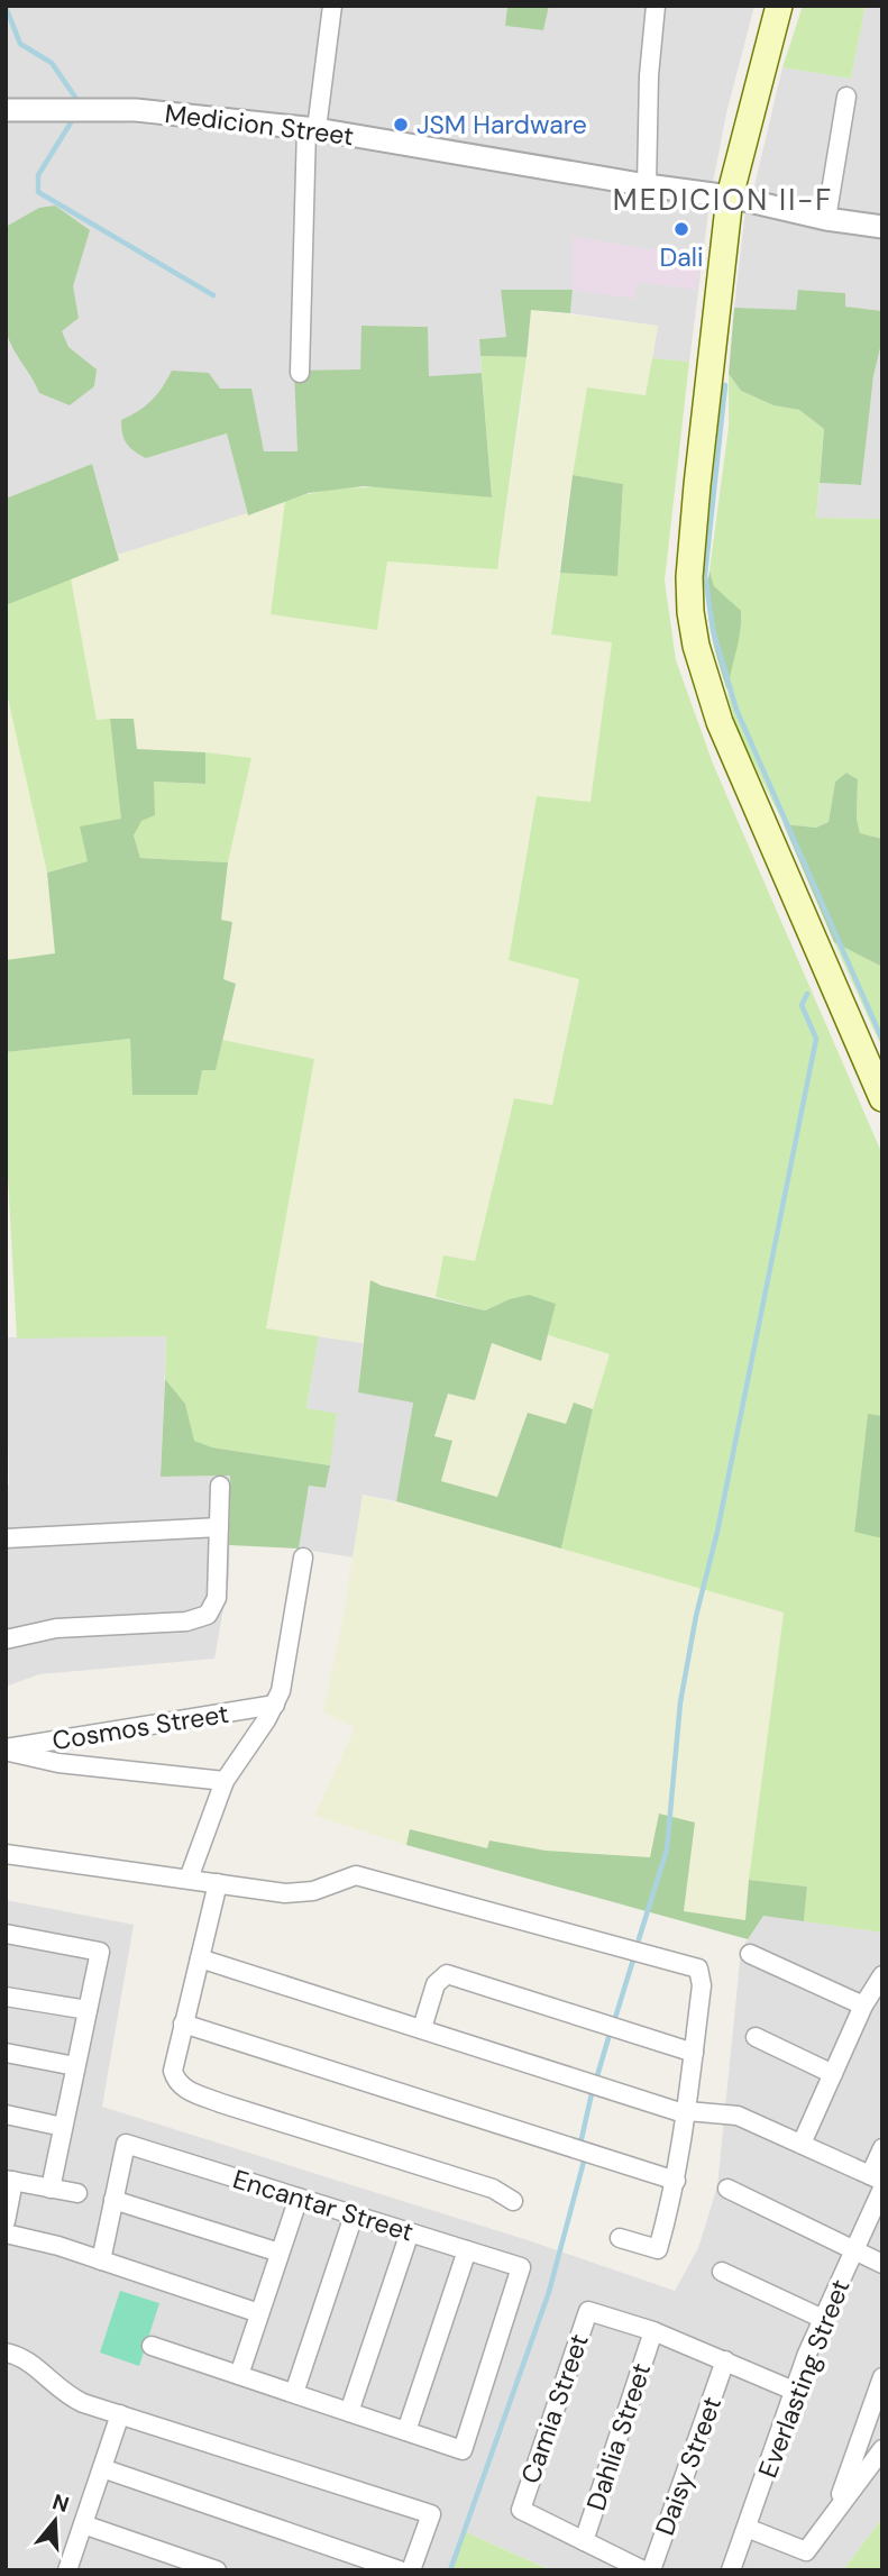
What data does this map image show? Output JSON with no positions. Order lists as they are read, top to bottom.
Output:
{
  "streets": {
    "street": [
      "Medicion Street",
      "Cosmos Street",
      "Encantar Street",
      "Everlasting Street",
      "Camia Street",
      "Dahlia Street",
      "Daisy Street"
    ]
  },
  "crossings": [
    ["Camia Street", "Dahlia Street"]
  ],
  "districts": ["MEDICION II-F"],
  "places": ["JSM Hardware", "Dali"],
  "north": "top"
}
